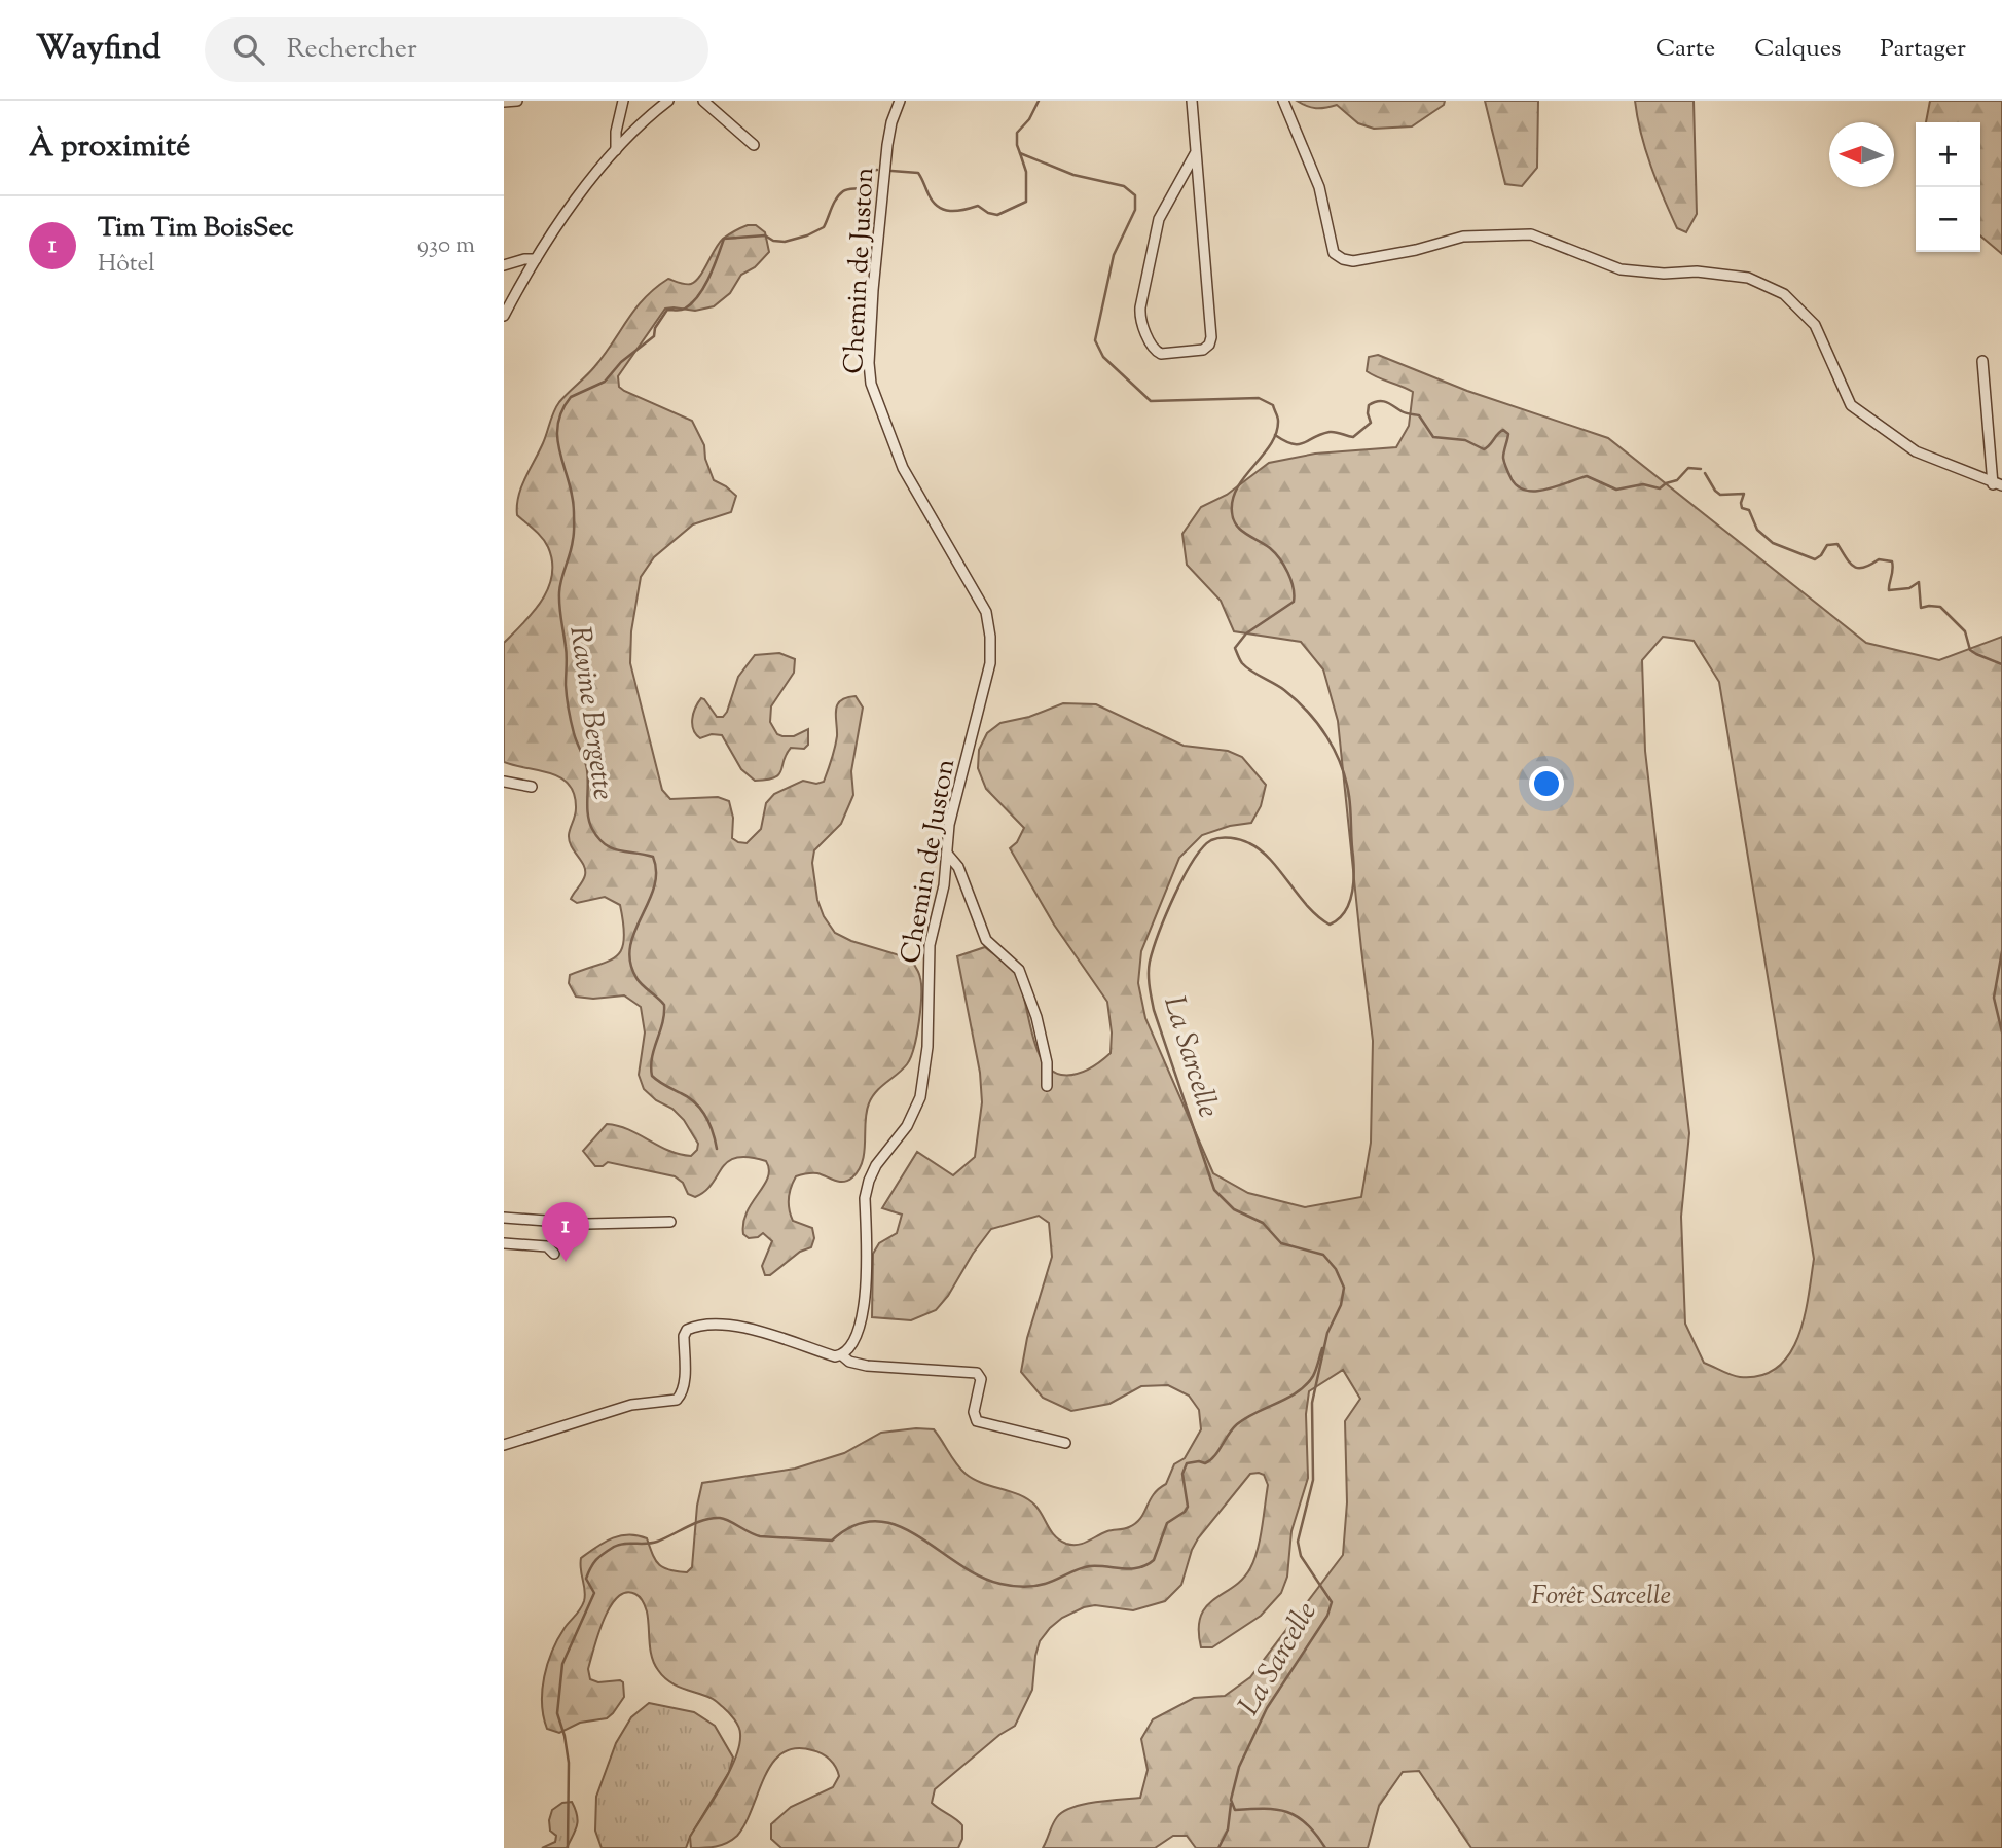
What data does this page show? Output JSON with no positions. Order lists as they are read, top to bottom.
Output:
{
  "streets": {
    "street": ["Chemin de Juston"]
  },
  "water": ["Ravine Bergette", "La Sarcelle"],
  "parks": ["Forêt Sarcelle"],
  "north": "left",
  "page": {
    "header": "Wayfind",
    "search": "Rechercher",
    "nav": ["Carte", "Calques", "Partager"],
    "heading": "À proximité",
    "map_buttons": ["+", "−"],
    "list": [
      {
        "mark": "1",
        "name": "Tim Tim BoisSec",
        "note": "Hôtel",
        "value": "930 m"
      }
    ],
    "pins": "1"
  }
}
